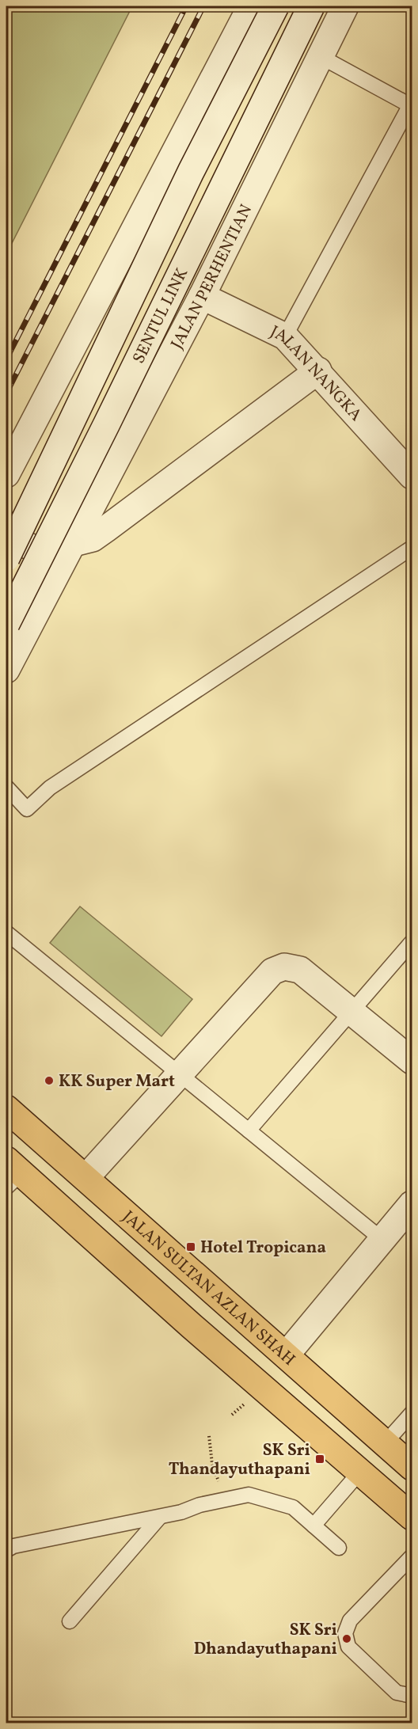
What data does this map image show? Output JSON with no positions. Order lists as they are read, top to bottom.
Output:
{
  "streets": {
    "main road": ["JALAN SULTAN AZLAN SHAH"],
    "street": ["JALAN PERHENTIAN", "SENTUL LINK", "JALAN NANGKA"]
  },
  "crossings": [
    ["JALAN PERHENTIAN", "JALAN NANGKA"]
  ],
  "places": {
    "other": ["KK Super Mart", "SK Sri Dhandayuthapani"],
    "transit": ["Hotel Tropicana", "SK Sri Thandayuthapani"]
  }
}
